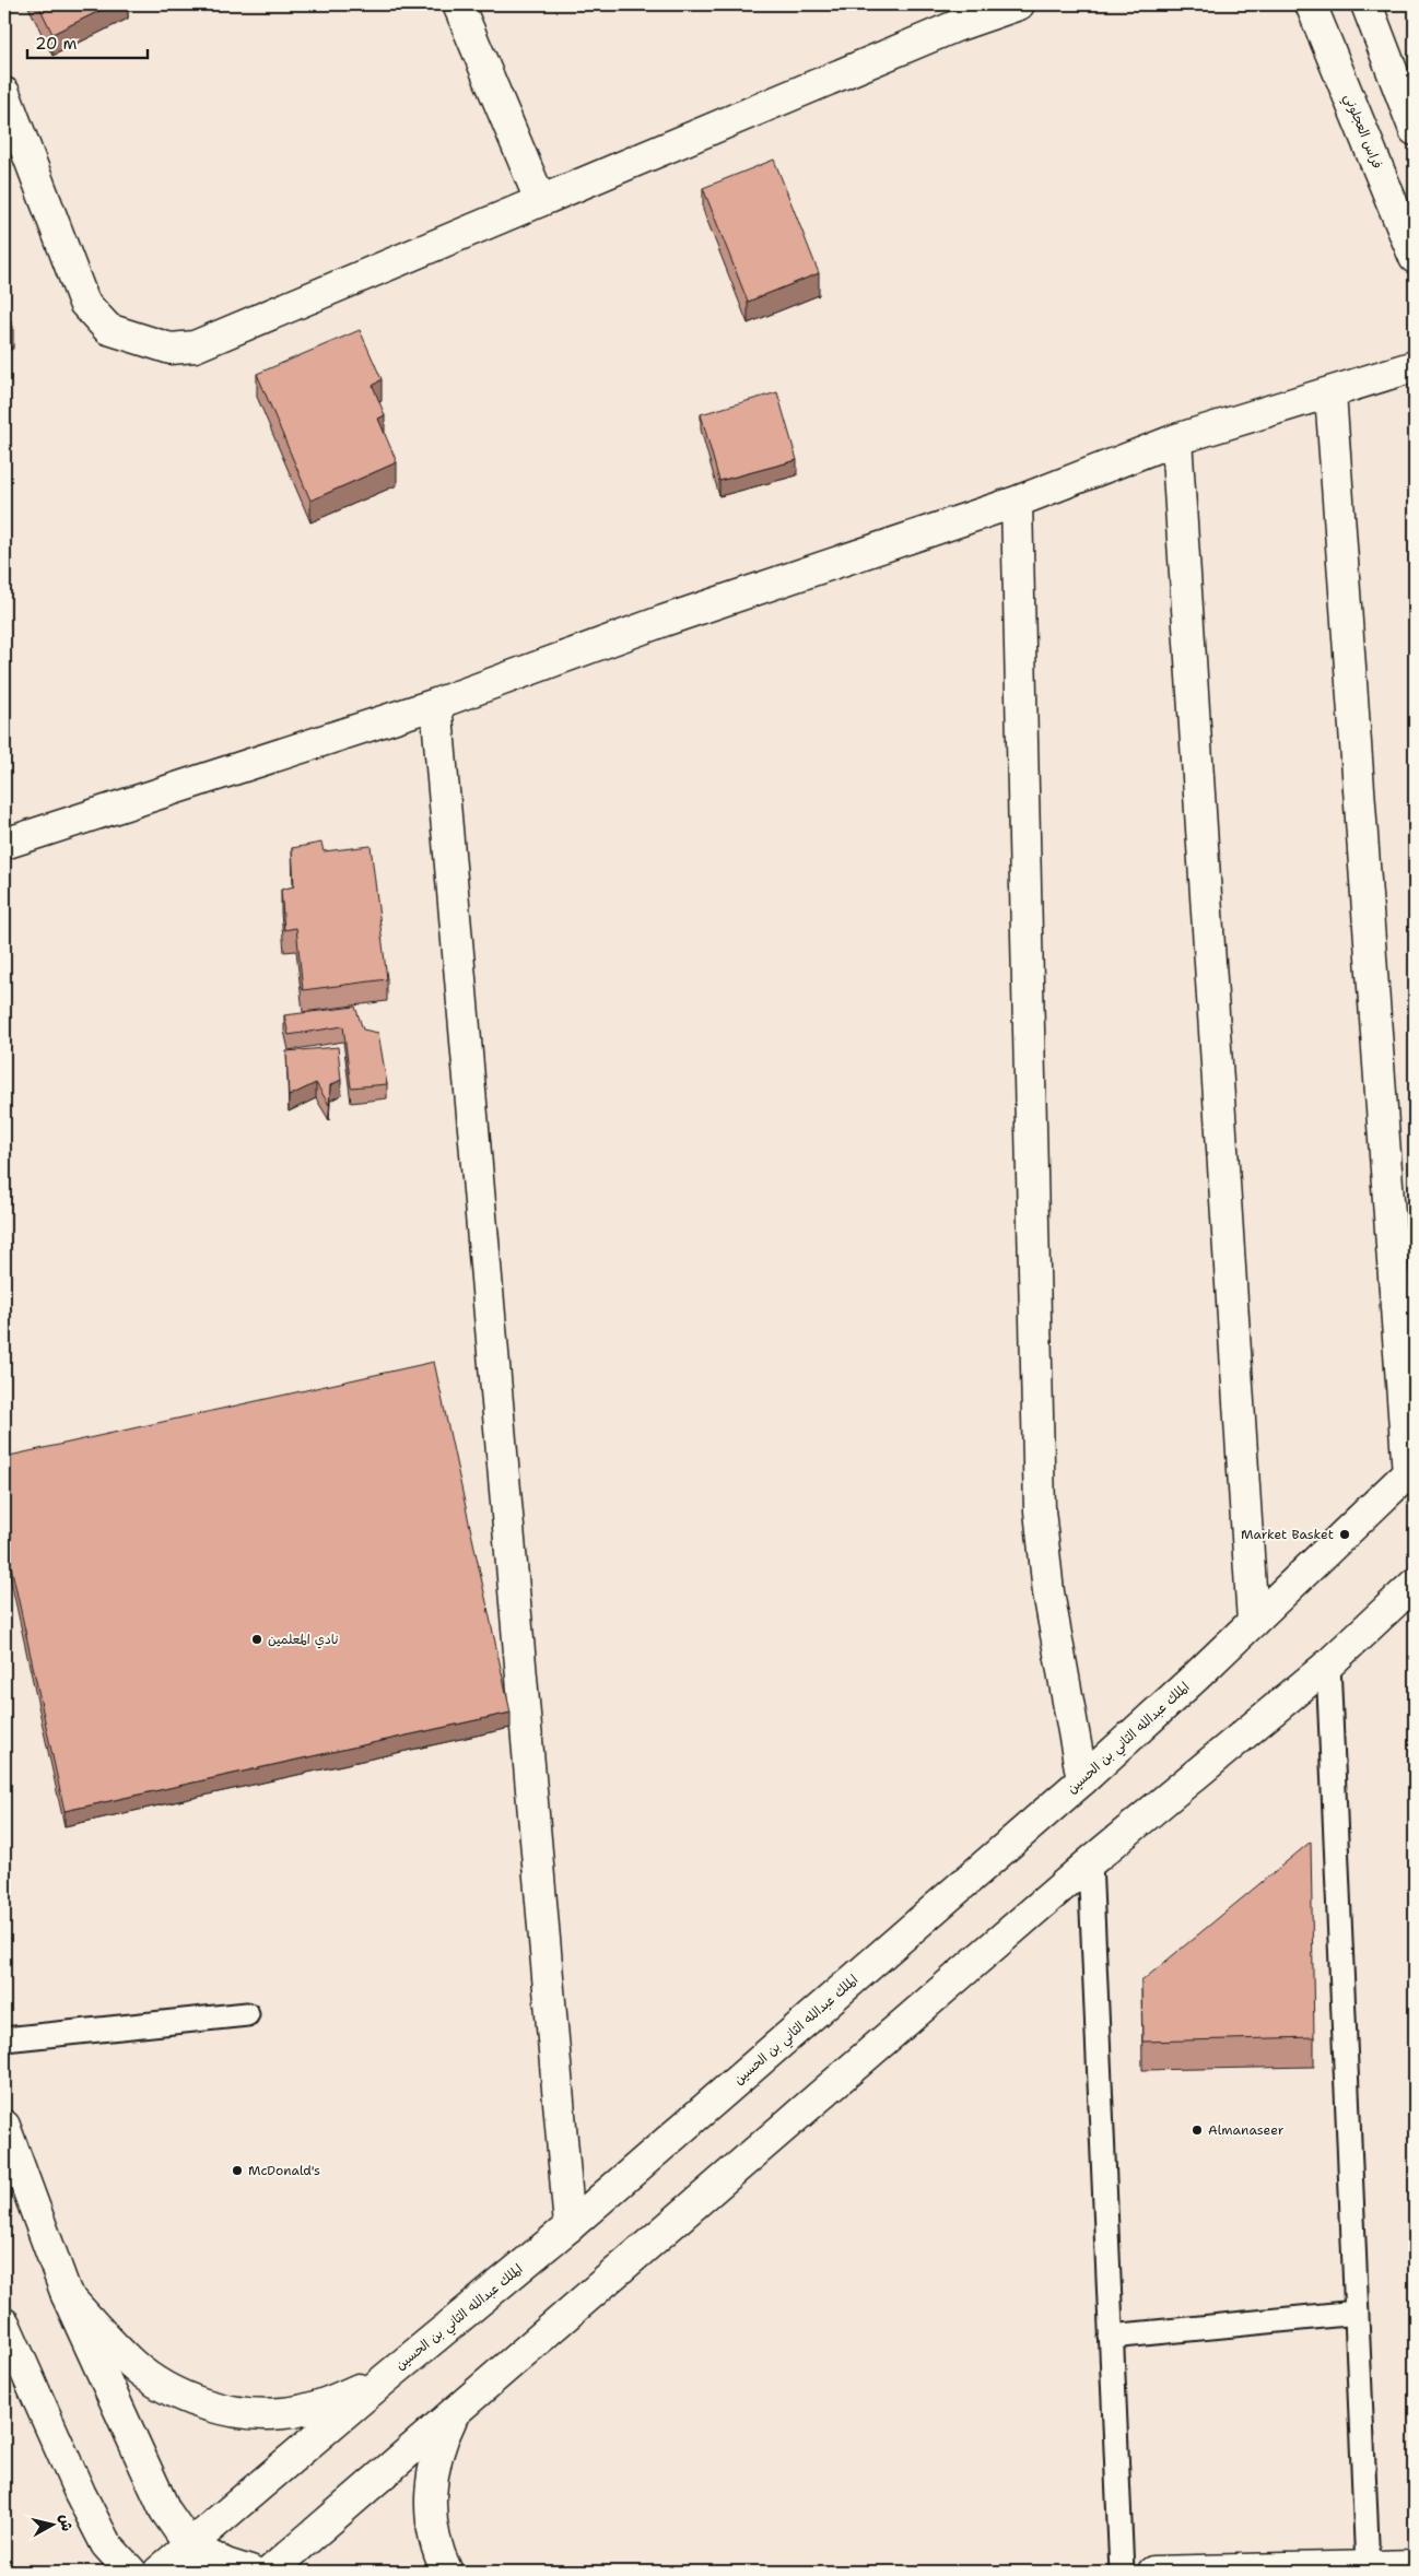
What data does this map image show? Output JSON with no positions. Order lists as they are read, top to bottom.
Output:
{
  "streets": {
    "street": ["فراس العجلوني", "الملك عبدالله الثاني بن الحسين"]
  },
  "places": [
    "Market Basket",
    "نادي المعلمين",
    "Almanaseer",
    "McDonald's"
  ],
  "scale_bar": "20 m",
  "north": "right"
}
